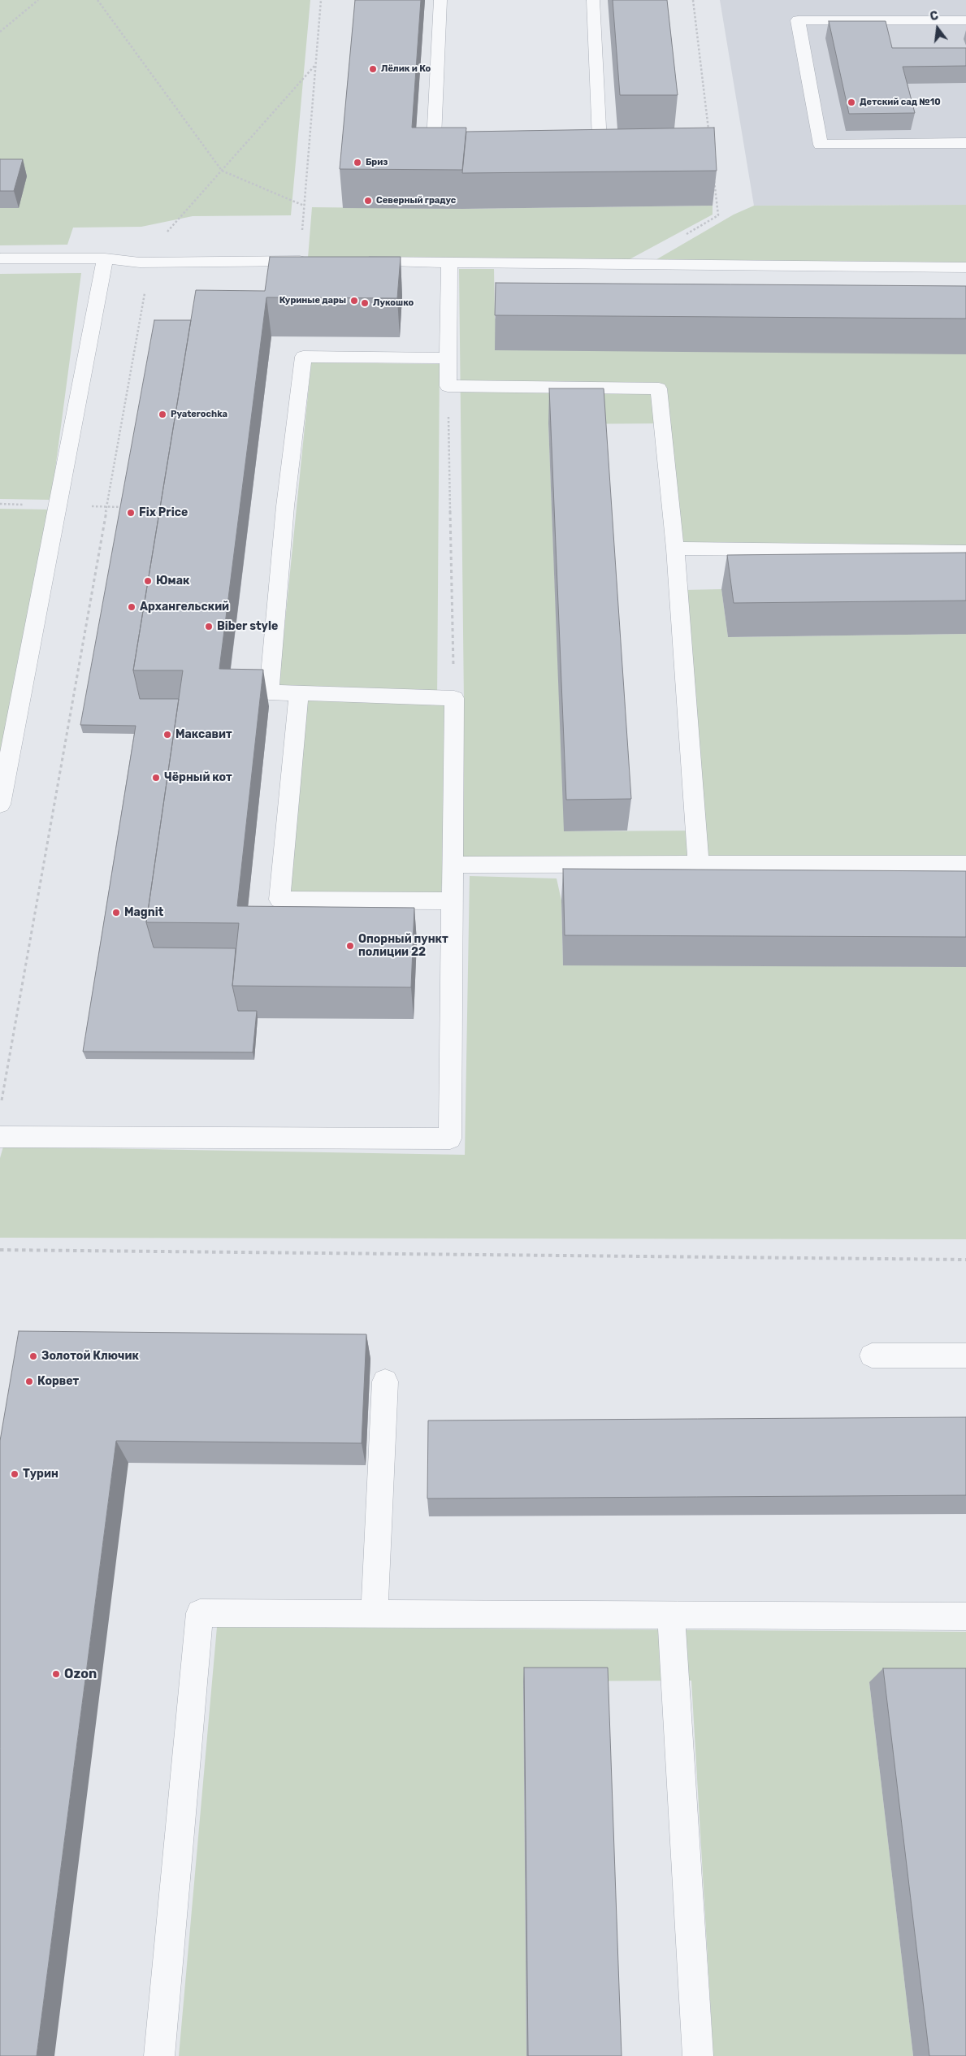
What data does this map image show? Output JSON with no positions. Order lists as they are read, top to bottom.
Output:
{
  "places": [
    "Лёлик и Ко",
    "Детский сад №10",
    "Бриз",
    "Северный градус",
    "Куриные дары",
    "Лукошко",
    "Pyaterochka",
    "Fix Price",
    "Юмак",
    "Архангельский",
    "Biber style",
    "Максавит",
    "Чёрный кот",
    "Magnit",
    "Опорный пункт полиции 22",
    "Золотой Ключик",
    "Корвет",
    "Турин",
    "Ozon"
  ],
  "north": "top"
}
